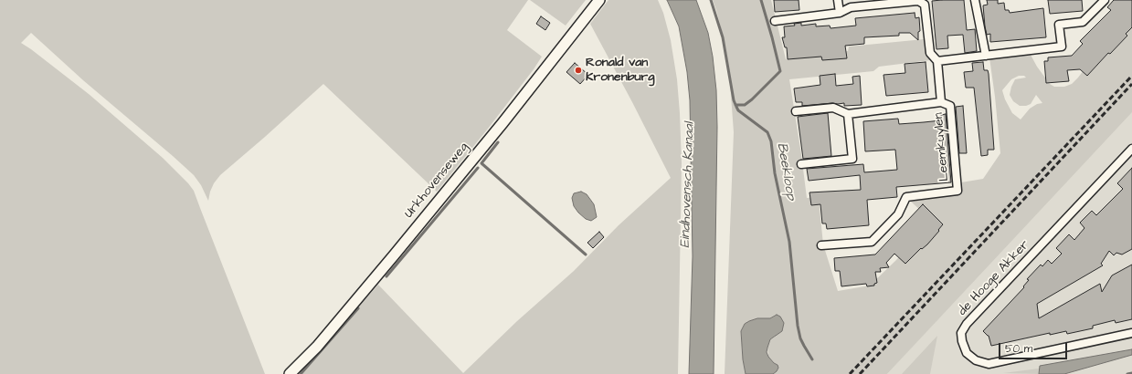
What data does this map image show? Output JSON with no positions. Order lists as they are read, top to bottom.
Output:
{
  "streets": {
    "street": ["Leemkuylen", "Urkhovenseweg", "de Hooge Akker"]
  },
  "water": ["Beekloop", "Eindhovensch Kanaal"],
  "places": ["Ronald van Kronenburg"],
  "scale_bar": "50 m"
}
